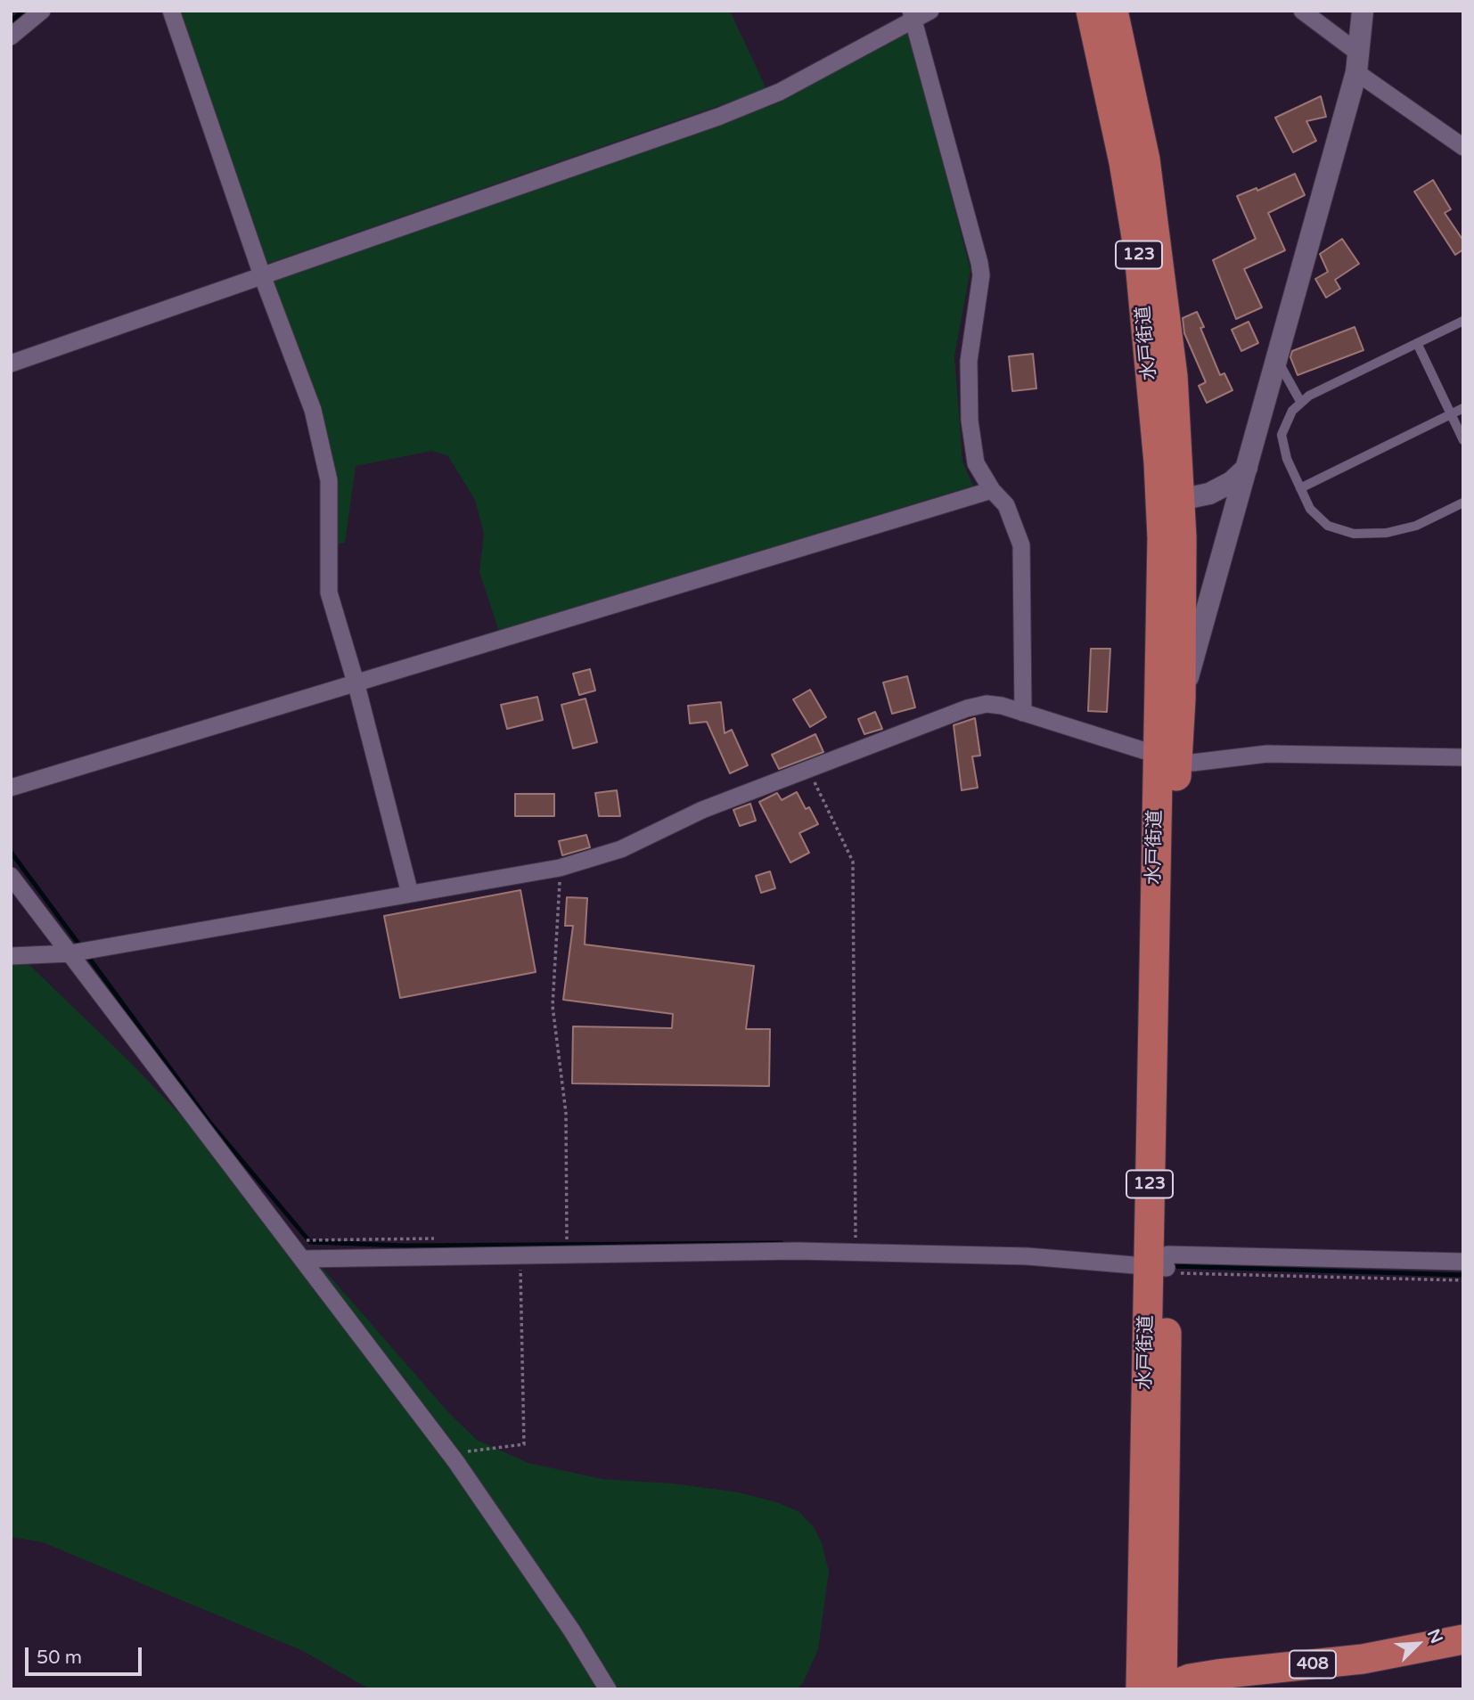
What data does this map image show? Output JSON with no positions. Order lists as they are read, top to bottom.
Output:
{
  "streets": {
    "highway": ["123", "水戸街道", "408"]
  },
  "crossings": [
    ["水戸街道", "408"]
  ],
  "scale_bar": "50 m",
  "north": "top right"
}
